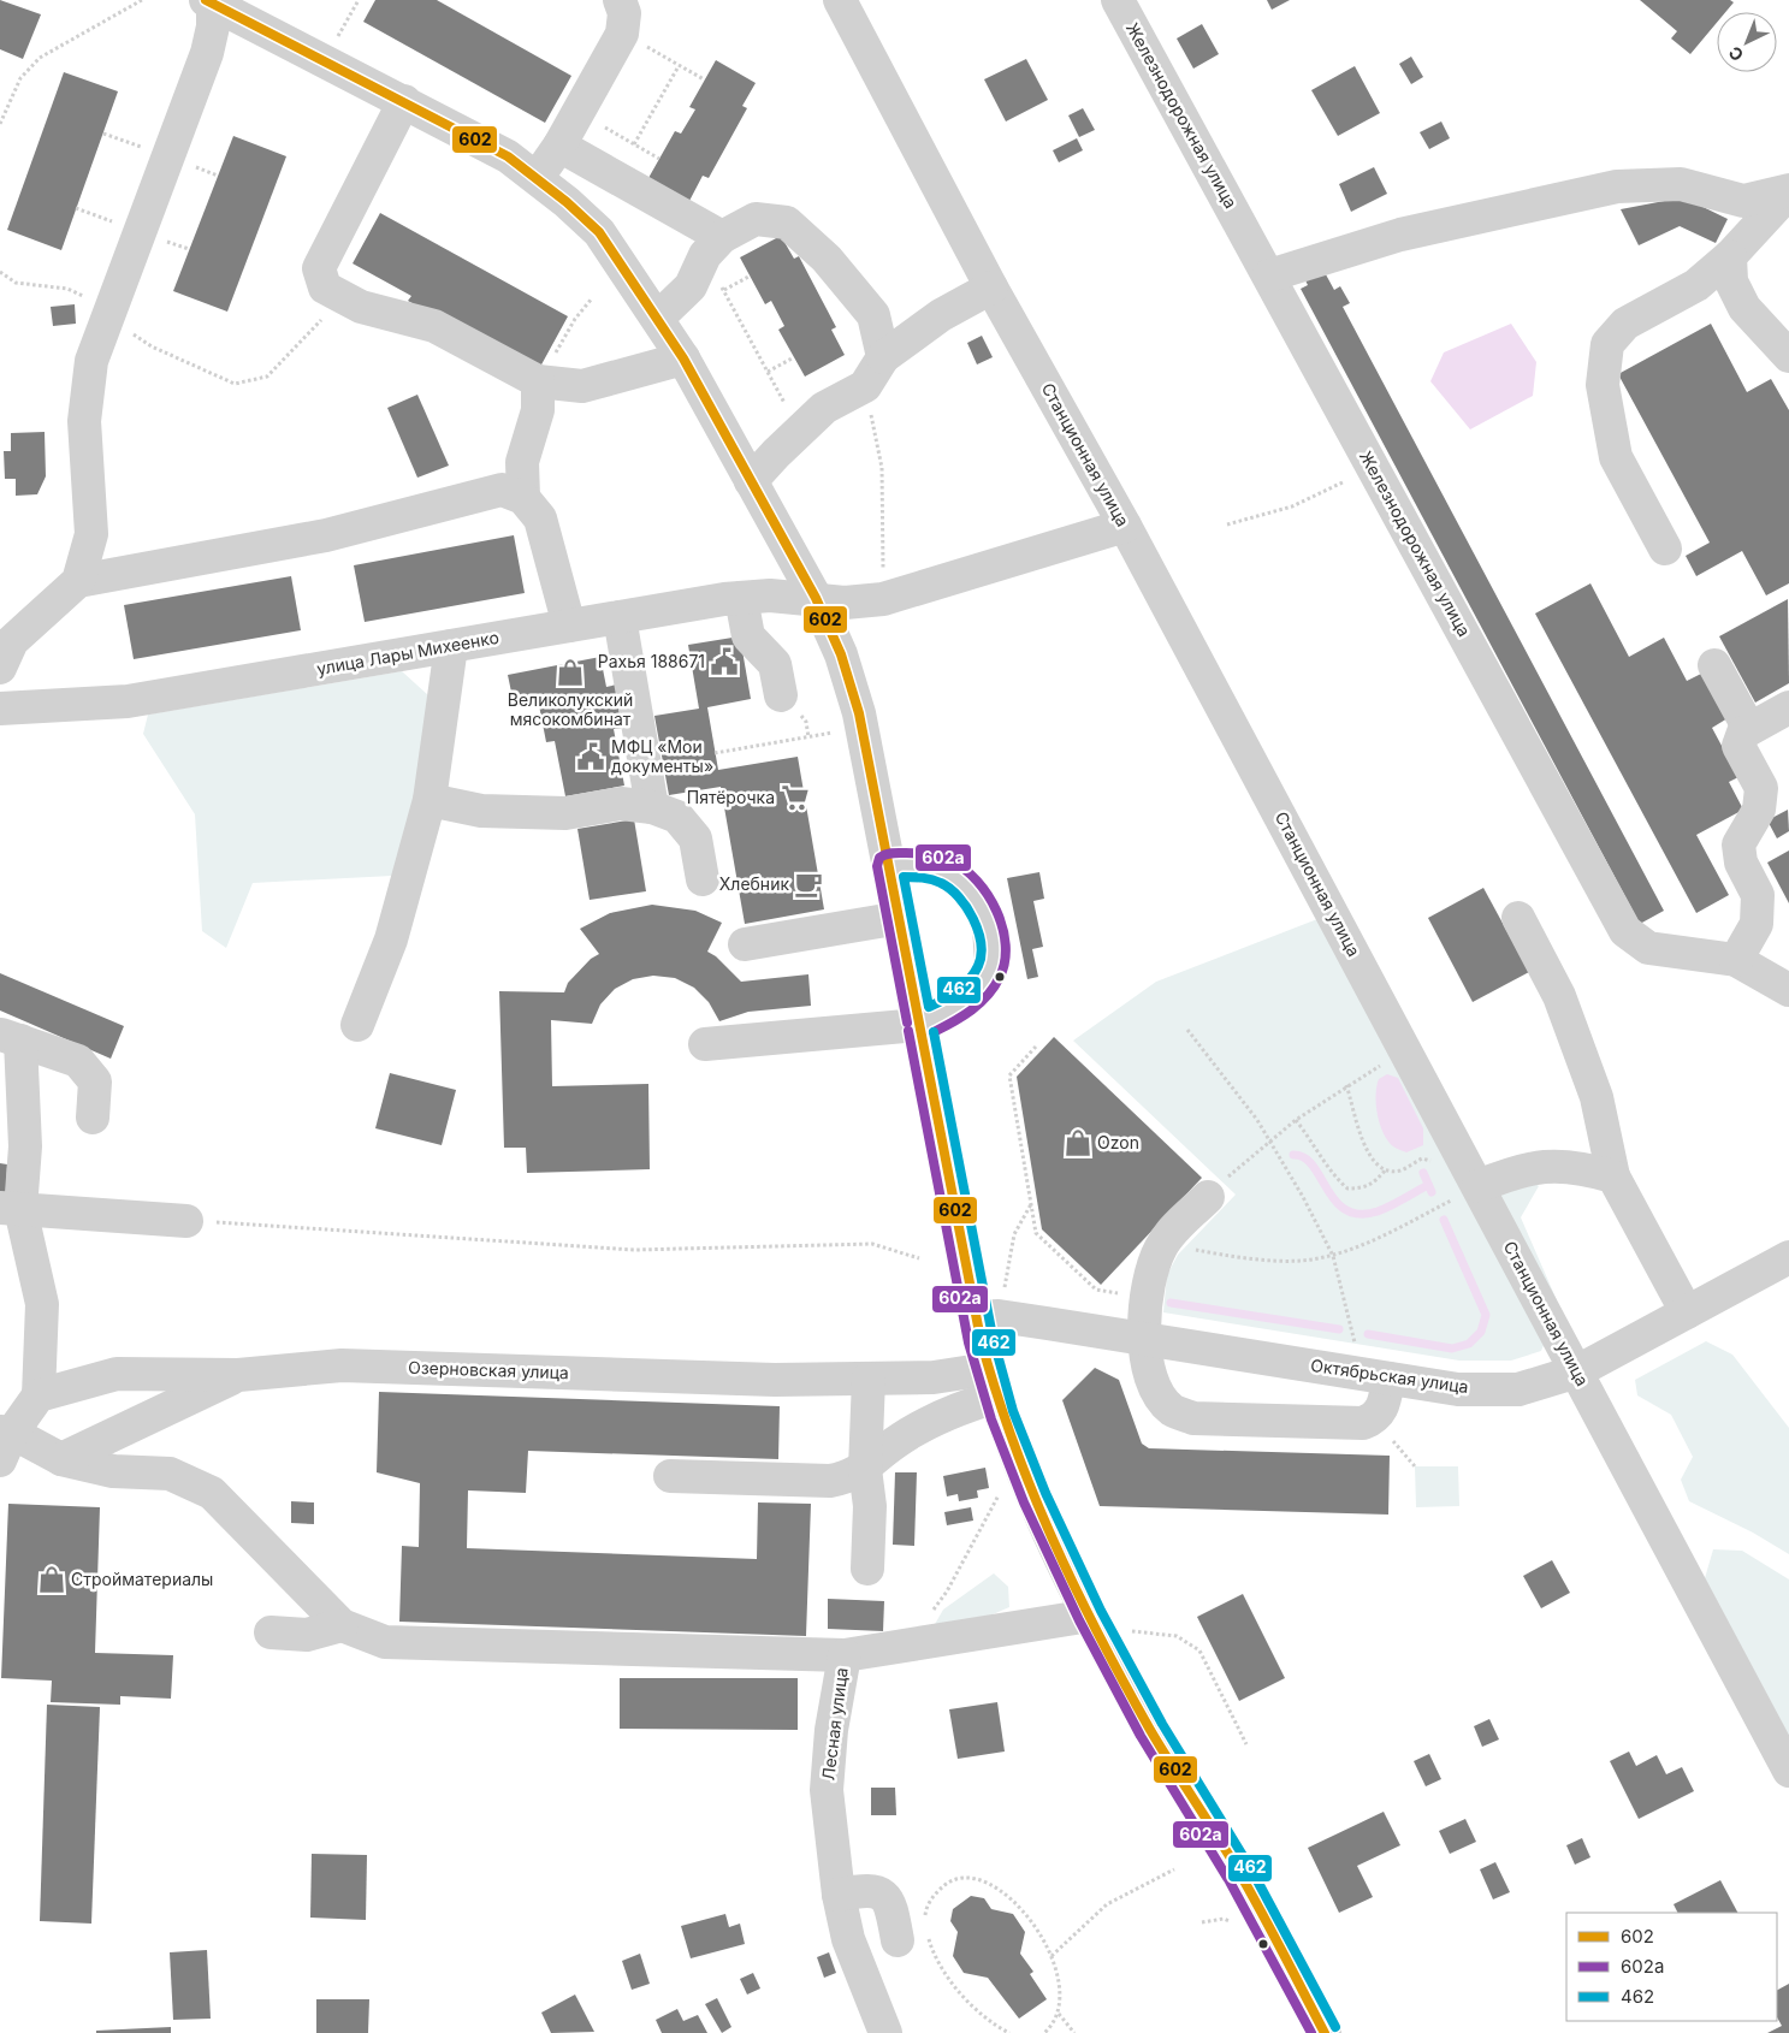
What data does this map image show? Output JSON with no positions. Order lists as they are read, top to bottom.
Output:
{
  "streets": {
    "street": [
      "Железнодорожная улица",
      "Станционная улица",
      "улица Лары Михеенко",
      "Озерновская улица",
      "Октябрьская улица",
      "Лесная улица"
    ]
  },
  "crossings": [
    ["Станционная улица", "улица Лары Михеенко"],
    ["Станционная улица", "Октябрьская улица"]
  ],
  "places": {
    "public building": ["Рахья 188671", "МФЦ «Мои документы»"],
    "shop": ["Великолукский мясокомбинат", "Ozon", "Стройматериалы"],
    "supermarket": ["Пятёрочка"],
    "cafe": ["Хлебник"]
  },
  "lines": ["transit line 602", "transit line 602а", "transit line 462"],
  "legend": ["602", "602а", "462"],
  "north": "bottom left"
}
